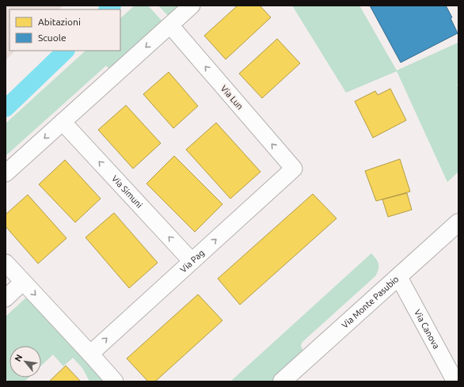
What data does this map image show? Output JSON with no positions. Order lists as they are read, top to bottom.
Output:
{
  "streets": {
    "main road": ["Via Monte Pasubio"],
    "street": [
      "Via Lun",
      "Via Simuni",
      "Via Pag",
      "Via Canova"
    ]
  },
  "crossings": [
    ["Via Lun", "Via Pag"],
    ["Via Simuni", "Via Pag"],
    ["Via Monte Pasubio", "Via Canova"]
  ],
  "one_way": ["Via Lun", "Via Pag"],
  "legend": ["Abitazioni", "Scuole"],
  "north": "top left"
}
